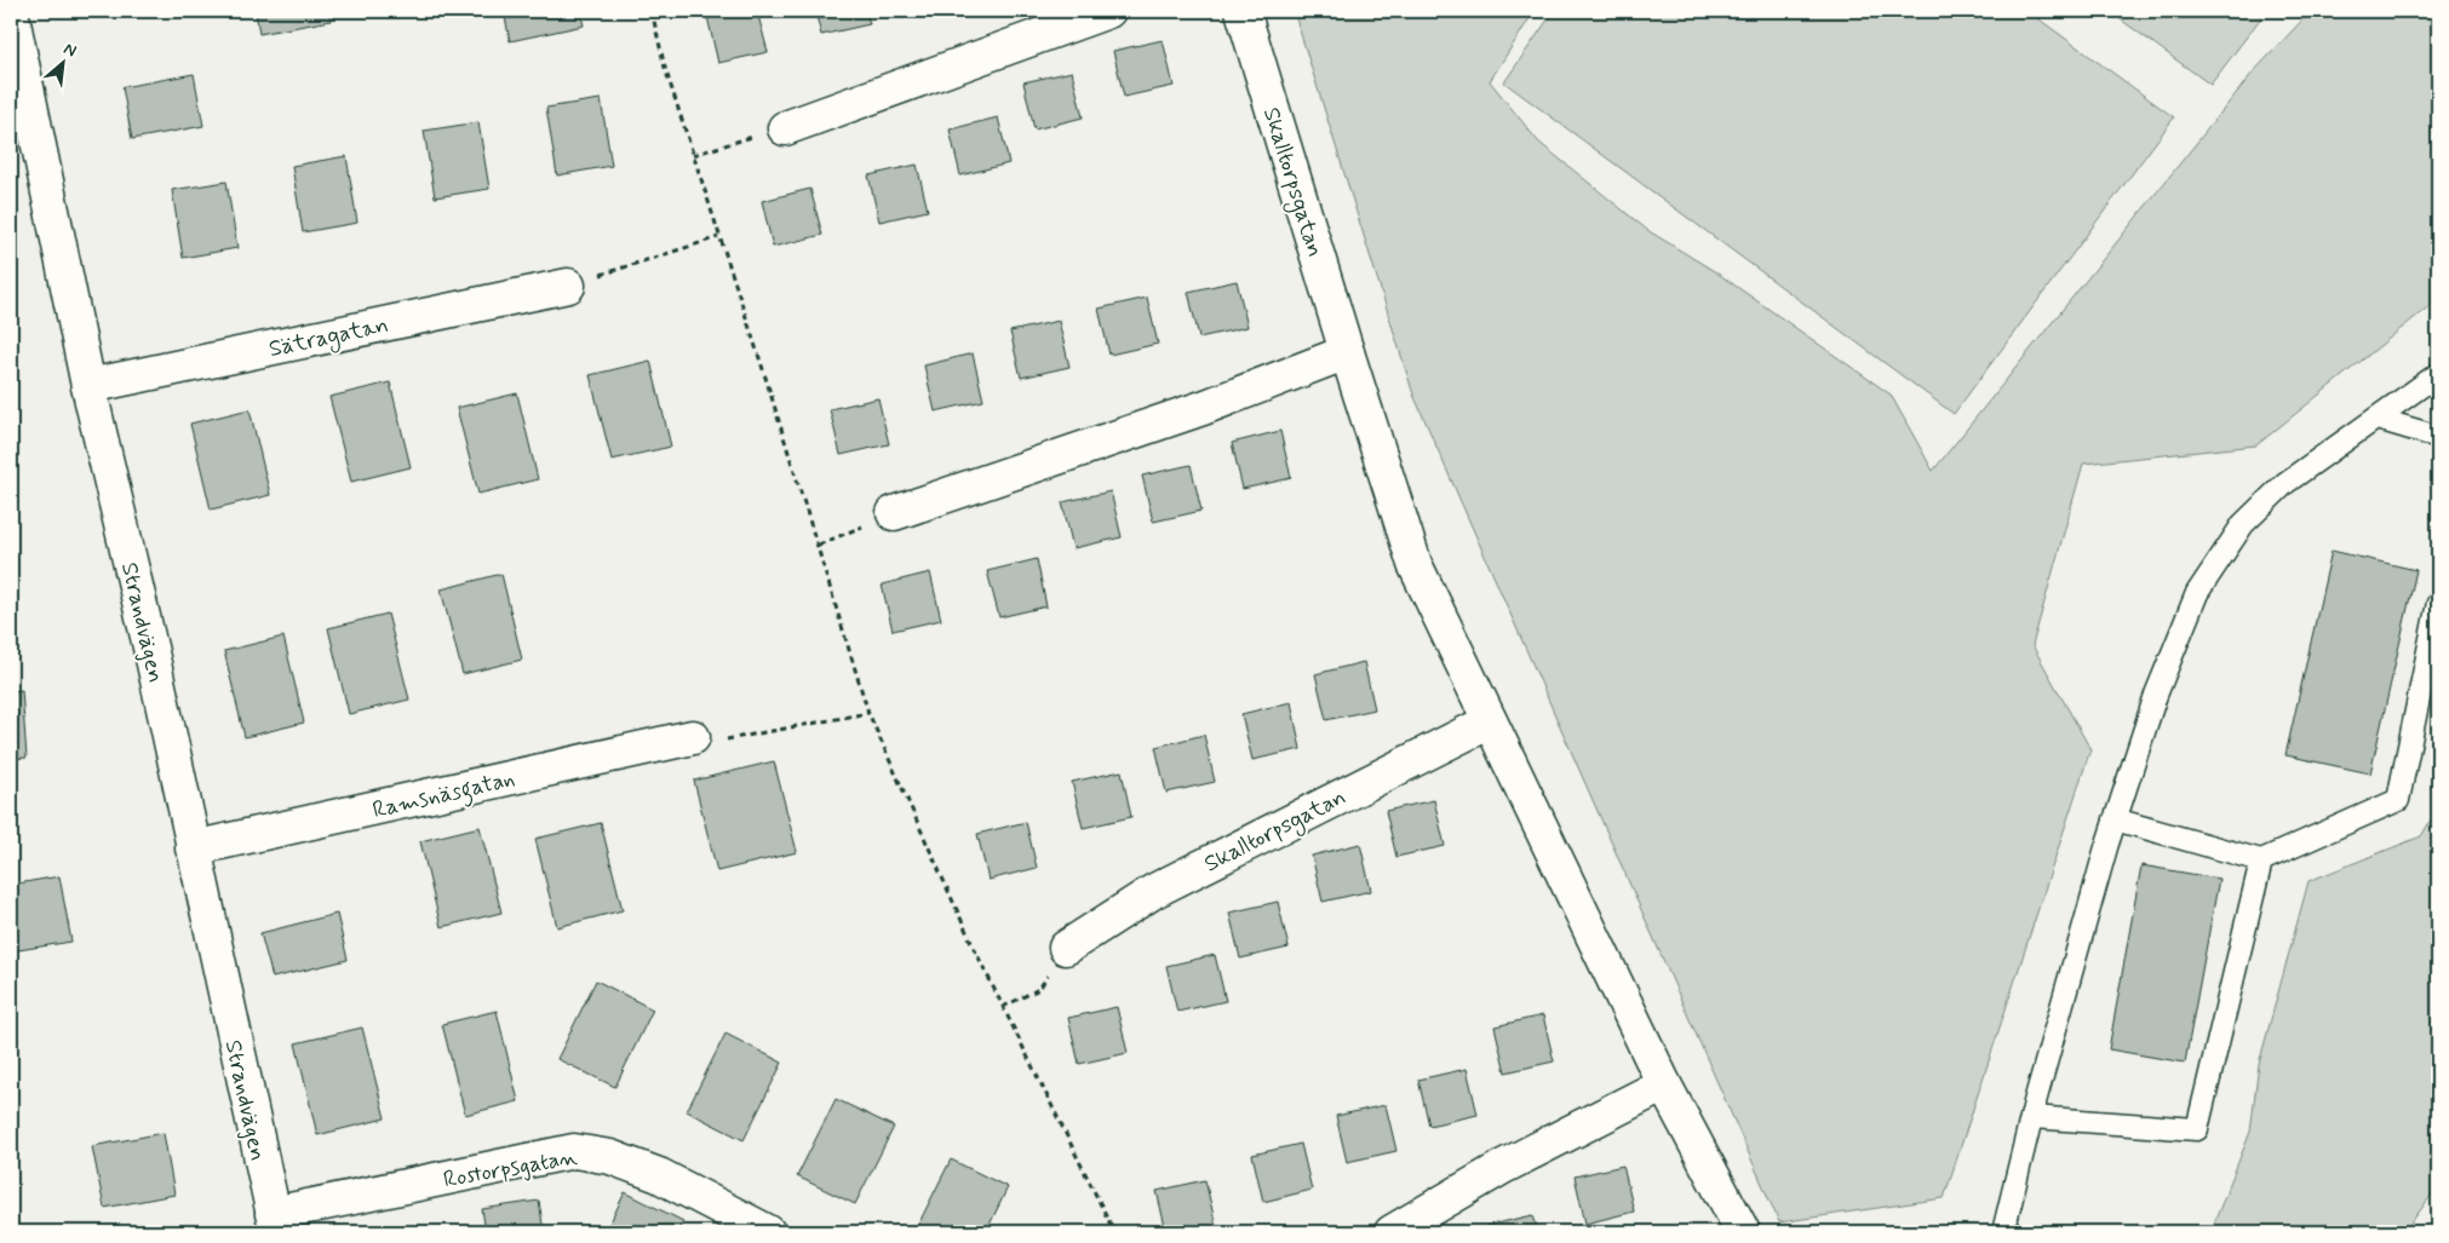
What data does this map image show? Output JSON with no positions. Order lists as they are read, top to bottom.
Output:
{
  "streets": {
    "street": [
      "Skalltorpsgatan",
      "Sätragatan",
      "Strandvägen",
      "Ramsnäsgatan",
      "Rostorpsgatan"
    ]
  },
  "crossings": [
    ["Sätragatan", "Strandvägen"],
    ["Strandvägen", "Ramsnäsgatan"],
    ["Strandvägen", "Rostorpsgatan"]
  ],
  "north": "top right"
}
